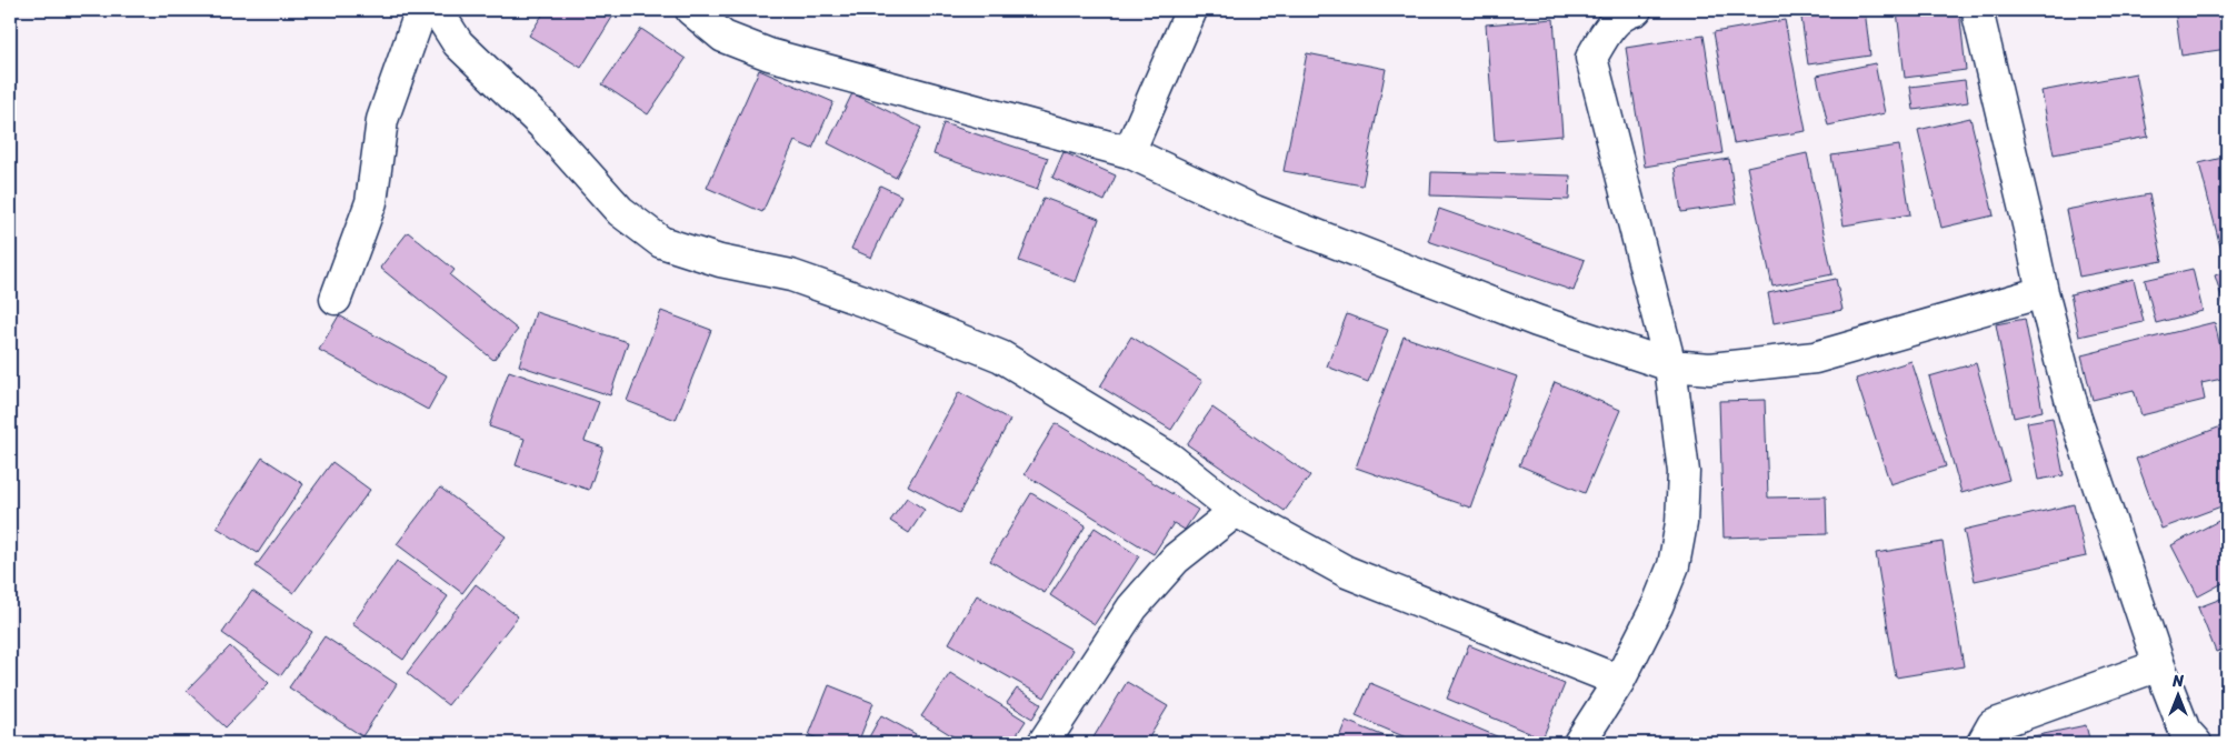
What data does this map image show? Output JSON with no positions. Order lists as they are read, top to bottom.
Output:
{
  "north": "top"
}
